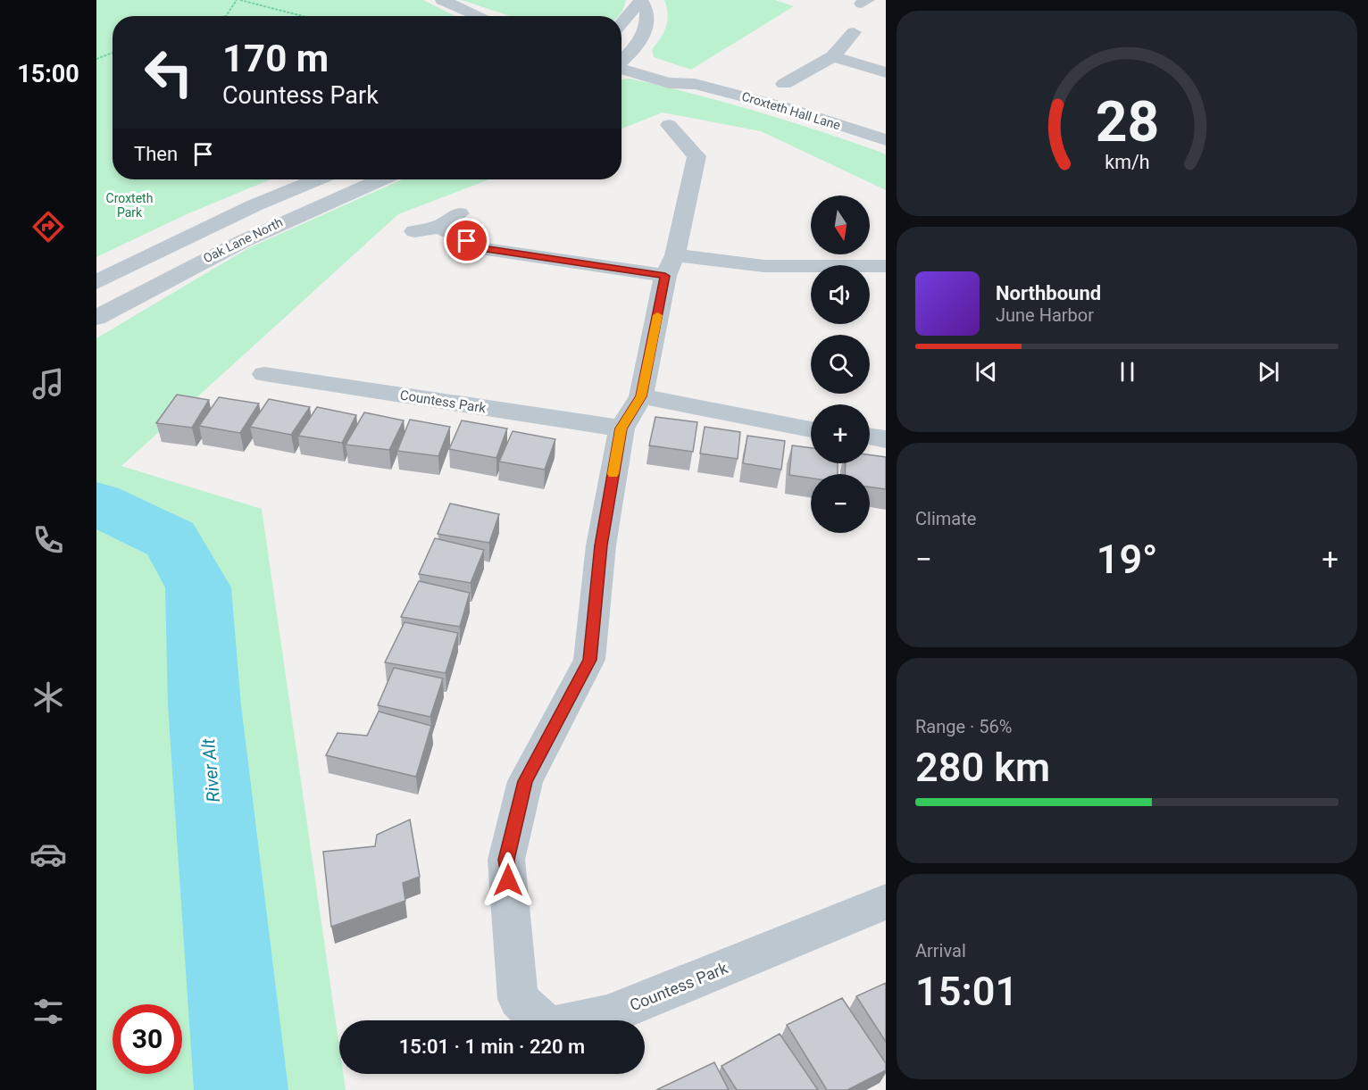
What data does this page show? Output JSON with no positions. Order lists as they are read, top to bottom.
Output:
{
  "streets": {
    "street": ["Croxteth Hall Lane", "Oak Lane North", "Countess Park"]
  },
  "water": ["River Alt"],
  "parks": ["Croxteth Park"],
  "north": "bottom",
  "page": {
    "tabs": "15:00",
    "turn": ["170 m", "Countess Park"],
    "then": "Then",
    "map_buttons": ["+", "−"],
    "song": ["Northbound", "June Harbor"],
    "tile": [
      "Climate",
      ["Range · 56%", "280 km"],
      ["Arrival", "15:01"]
    ],
    "heat": ["−", "19°", "+"],
    "limit": "30",
    "trip": "15:01 · 1 min · 220 m",
    "gauge": ["28", "km/h"]
  }
}
